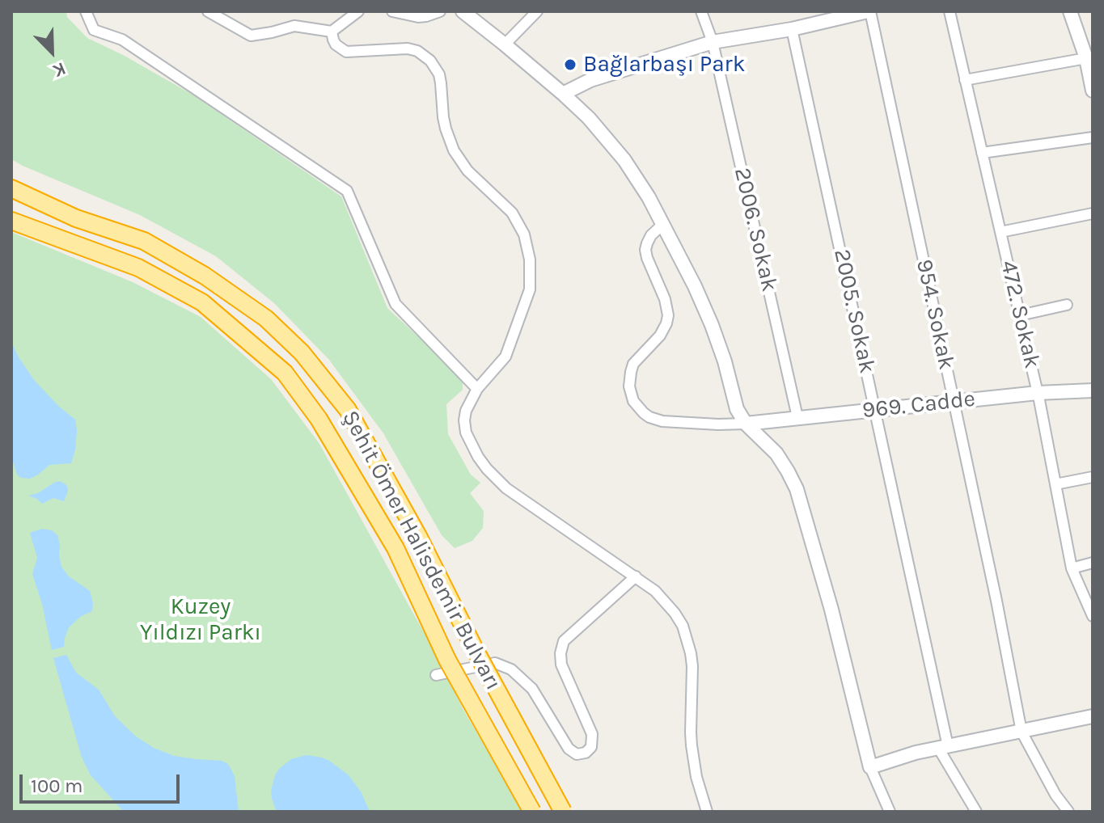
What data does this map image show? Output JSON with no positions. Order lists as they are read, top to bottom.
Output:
{
  "streets": {
    "highway": ["Şehit Ömer Halisdemir Bulvarı"],
    "street": [
      "2006. Sokak",
      "2005. Sokak",
      "954. Sokak",
      "472. Sokak",
      "969. Cadde"
    ]
  },
  "crossings": [
    ["2006. Sokak", "969. Cadde"],
    ["2005. Sokak", "969. Cadde"],
    ["954. Sokak", "969. Cadde"],
    ["472. Sokak", "969. Cadde"]
  ],
  "parks": ["Kuzey Yıldızı Parkı"],
  "places": ["Bağlarbaşı Park"],
  "scale_bar": "100 m",
  "north": "bottom right"
}
